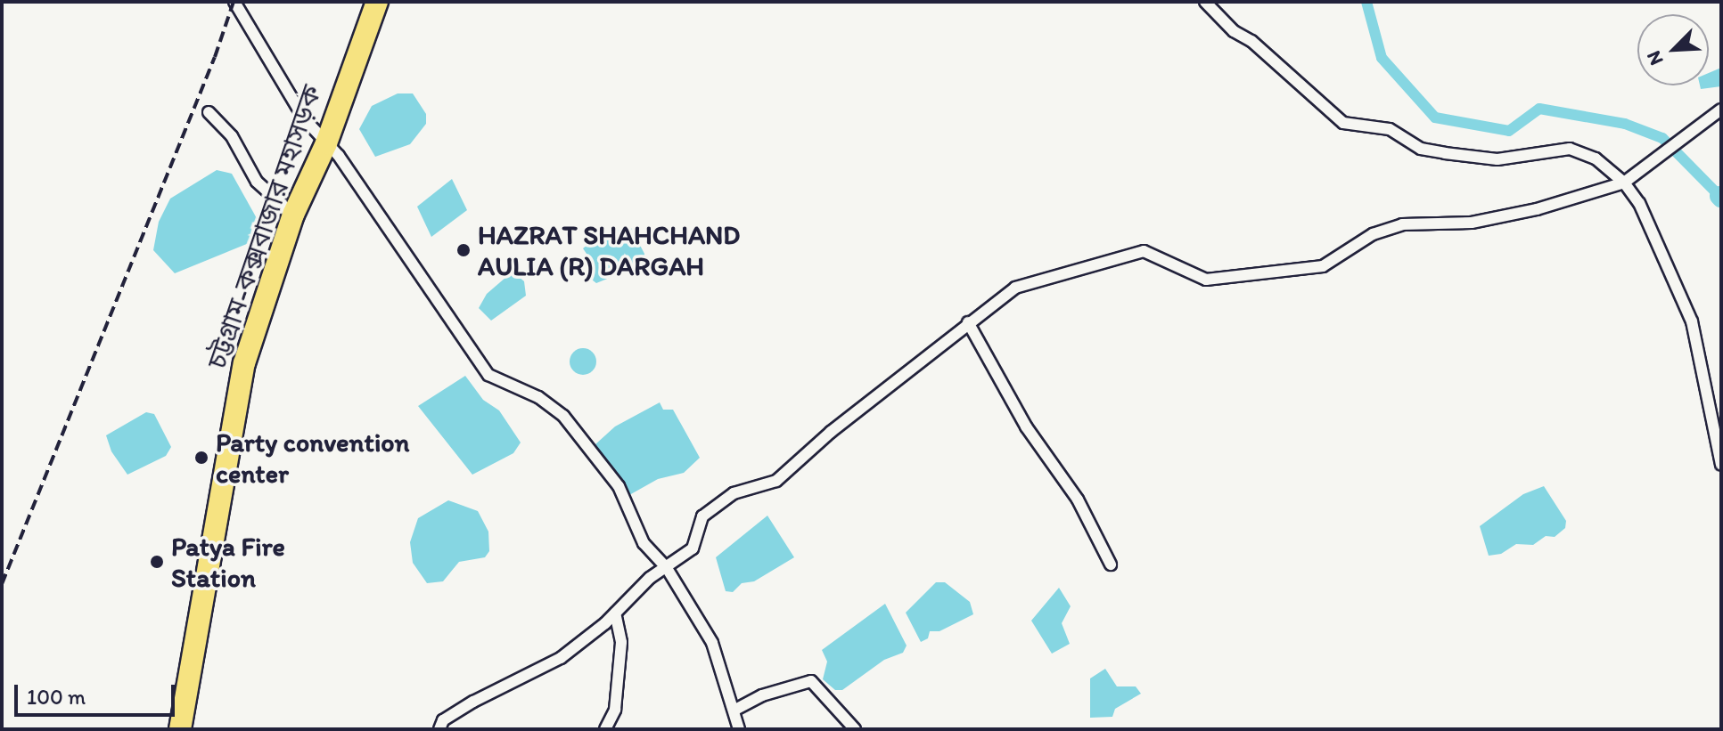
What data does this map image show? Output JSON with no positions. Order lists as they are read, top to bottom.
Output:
{
  "streets": {
    "highway": ["চট্টগ্রাম-কক্সবাজার মহাসড়ক"]
  },
  "places": ["HAZRAT SHAHCHAND AULIA (R) DARGAH", "Party convention center", "Patya Fire Station"],
  "scale_bar": "100 m",
  "north": "bottom left"
}
